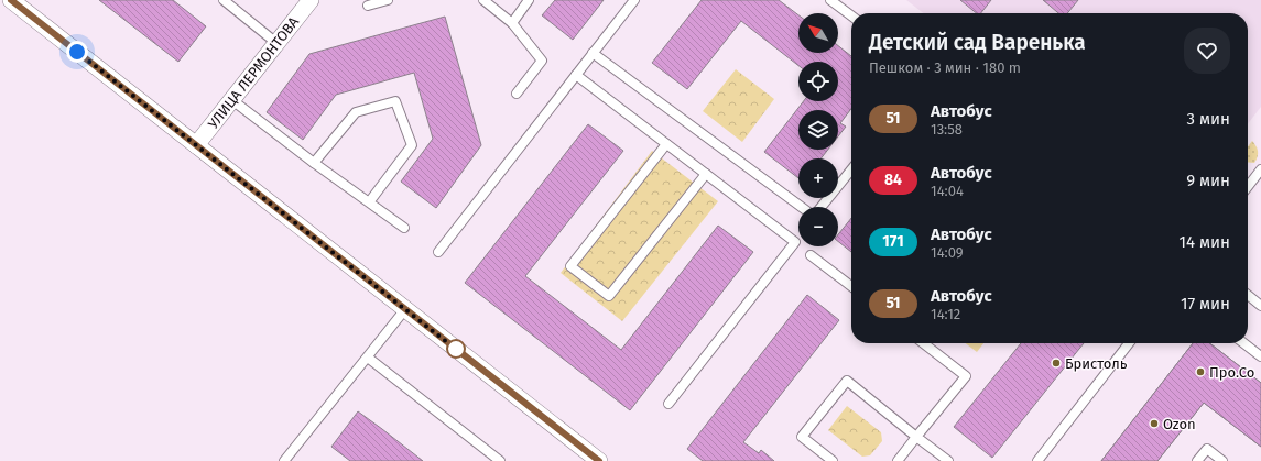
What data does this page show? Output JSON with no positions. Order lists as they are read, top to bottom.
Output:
{
  "streets": {
    "street": ["УЛИЦА ЛЕРМОНТОВА"]
  },
  "places": ["Бристоль", "Про.Со", "Ozon"],
  "lines": ["bus line 51"],
  "north": "top left",
  "page": {
    "map_buttons": ["+", "−"],
    "heading": ["Детский сад Варенька", "Пешком · 3 мин · 180 m"],
    "list": [
      {
        "mark": "51",
        "name": "Автобус",
        "note": "13:58",
        "value": "3 мин"
      },
      {
        "mark": "84",
        "name": "Автобус",
        "note": "14:04",
        "value": "9 мин"
      },
      {
        "mark": "171",
        "name": "Автобус",
        "note": "14:09",
        "value": "14 мин"
      },
      {
        "mark": "51",
        "name": "Автобус",
        "note": "14:12",
        "value": "17 мин"
      }
    ]
  }
}
